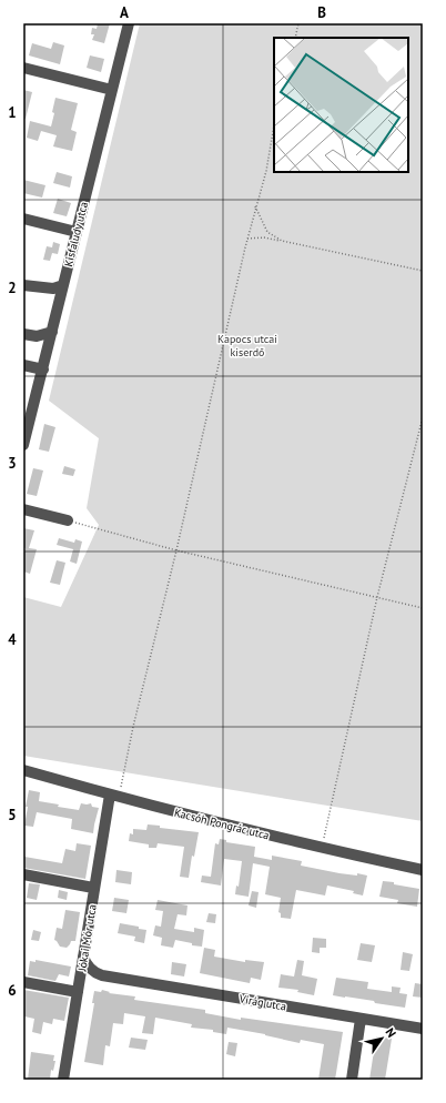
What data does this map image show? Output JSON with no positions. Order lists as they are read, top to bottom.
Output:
{
  "streets": {
    "street": [
      "Kisfaludy utca",
      "Kacsóh Pongrác utca",
      "Jókai Mór utca",
      "Virág utca"
    ]
  },
  "crossings": [
    ["Kacsóh Pongrác utca", "Jókai Mór utca"],
    ["Jókai Mór utca", "Virág utca"]
  ],
  "parks": ["Kapocs utcai kiserdő"],
  "north": "top right",
  "grid": {
    "columns": ["A", "B"],
    "rows": [
      "1",
      "2",
      "3",
      "4",
      "5",
      "6"
    ]
  }
}
